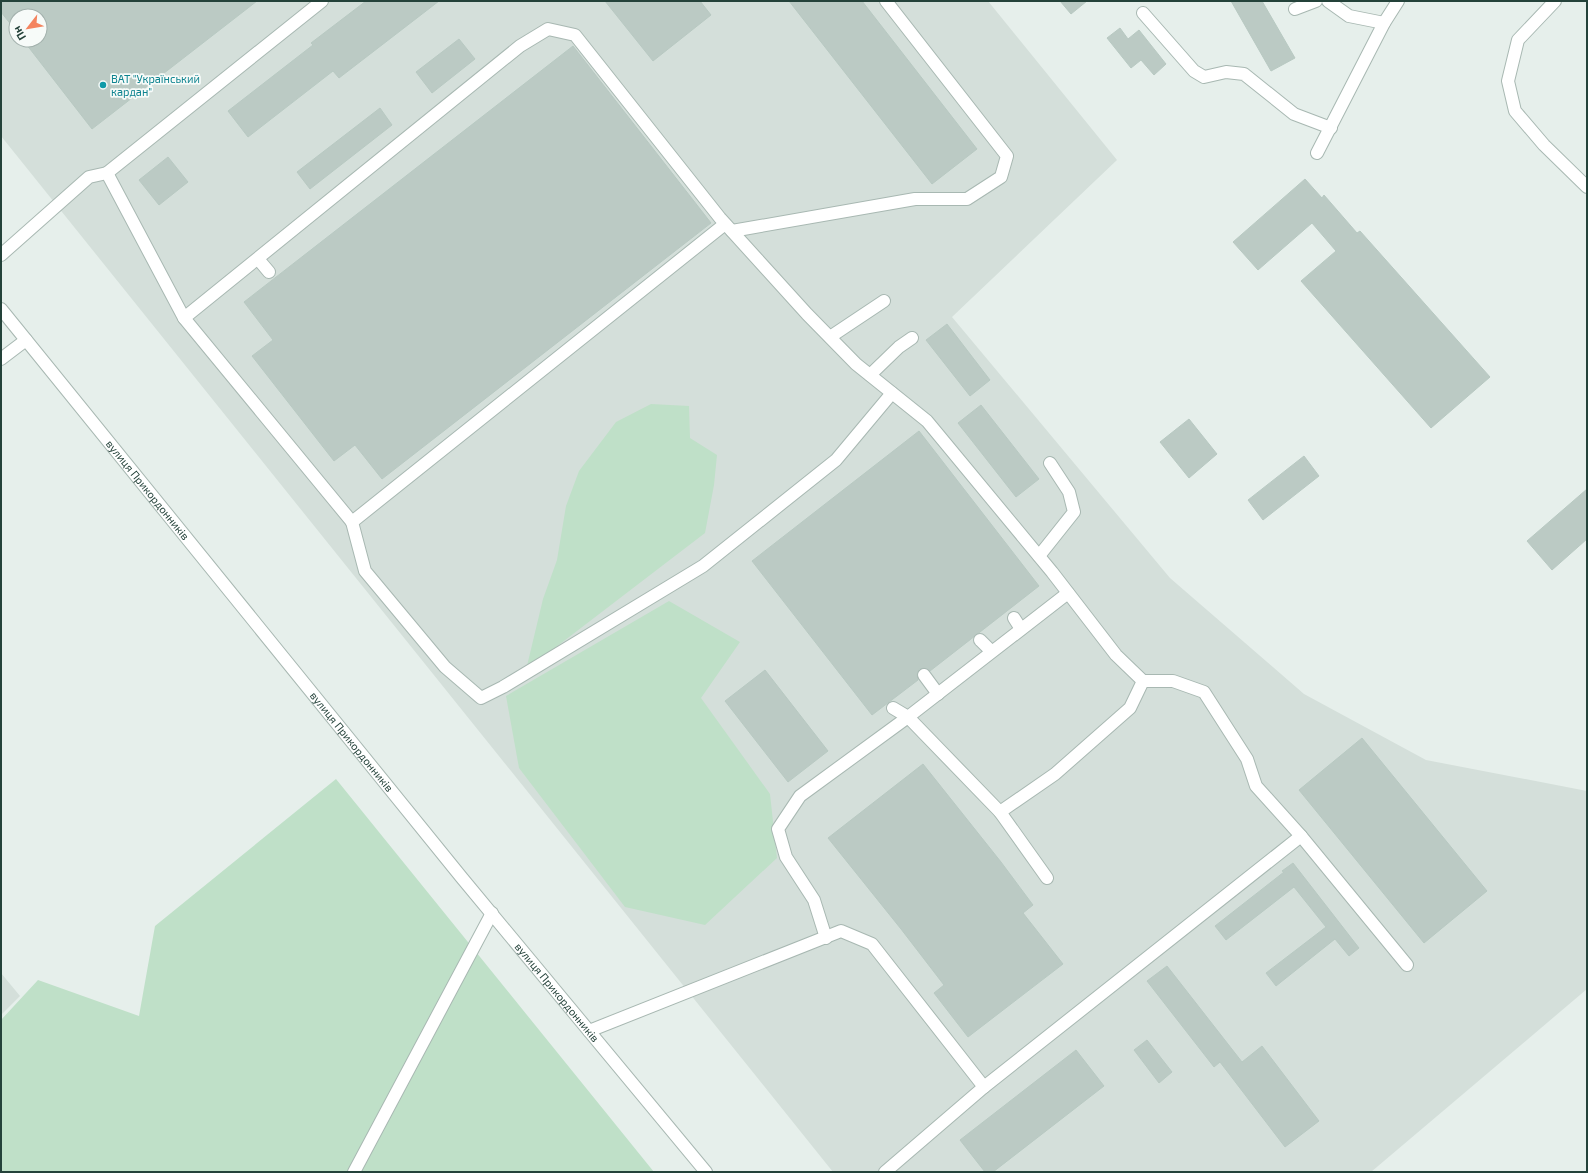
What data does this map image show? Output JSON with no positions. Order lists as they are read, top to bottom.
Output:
{
  "streets": {
    "street": ["вулиця Прикордонників"]
  },
  "places": ["ВАТ \"Український кардан\""],
  "north": "bottom left"
}
